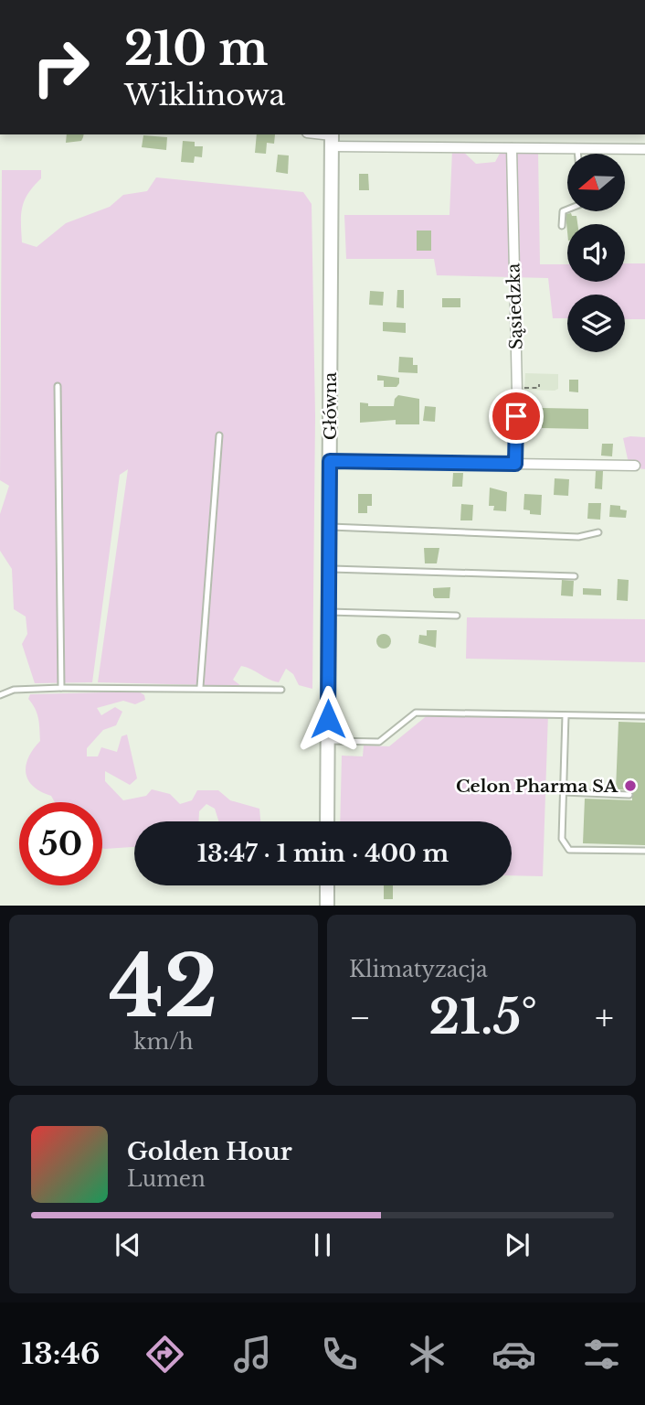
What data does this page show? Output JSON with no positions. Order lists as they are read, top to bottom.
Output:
{
  "streets": {
    "main road": ["Główna"],
    "street": ["Sąsiedzka"]
  },
  "places": ["Celon Pharma SA"],
  "north": "left",
  "page": {
    "turn": ["210 m", "Wiklinowa"],
    "limit": "50",
    "trip": "13:47 · 1 min · 400 m",
    "tile": [
      ["42", "km/h"],
      "Klimatyzacja"
    ],
    "heat": ["−", "21.5°", "+"],
    "song": ["Golden Hour", "Lumen"],
    "tabs": "13:46"
  }
}
